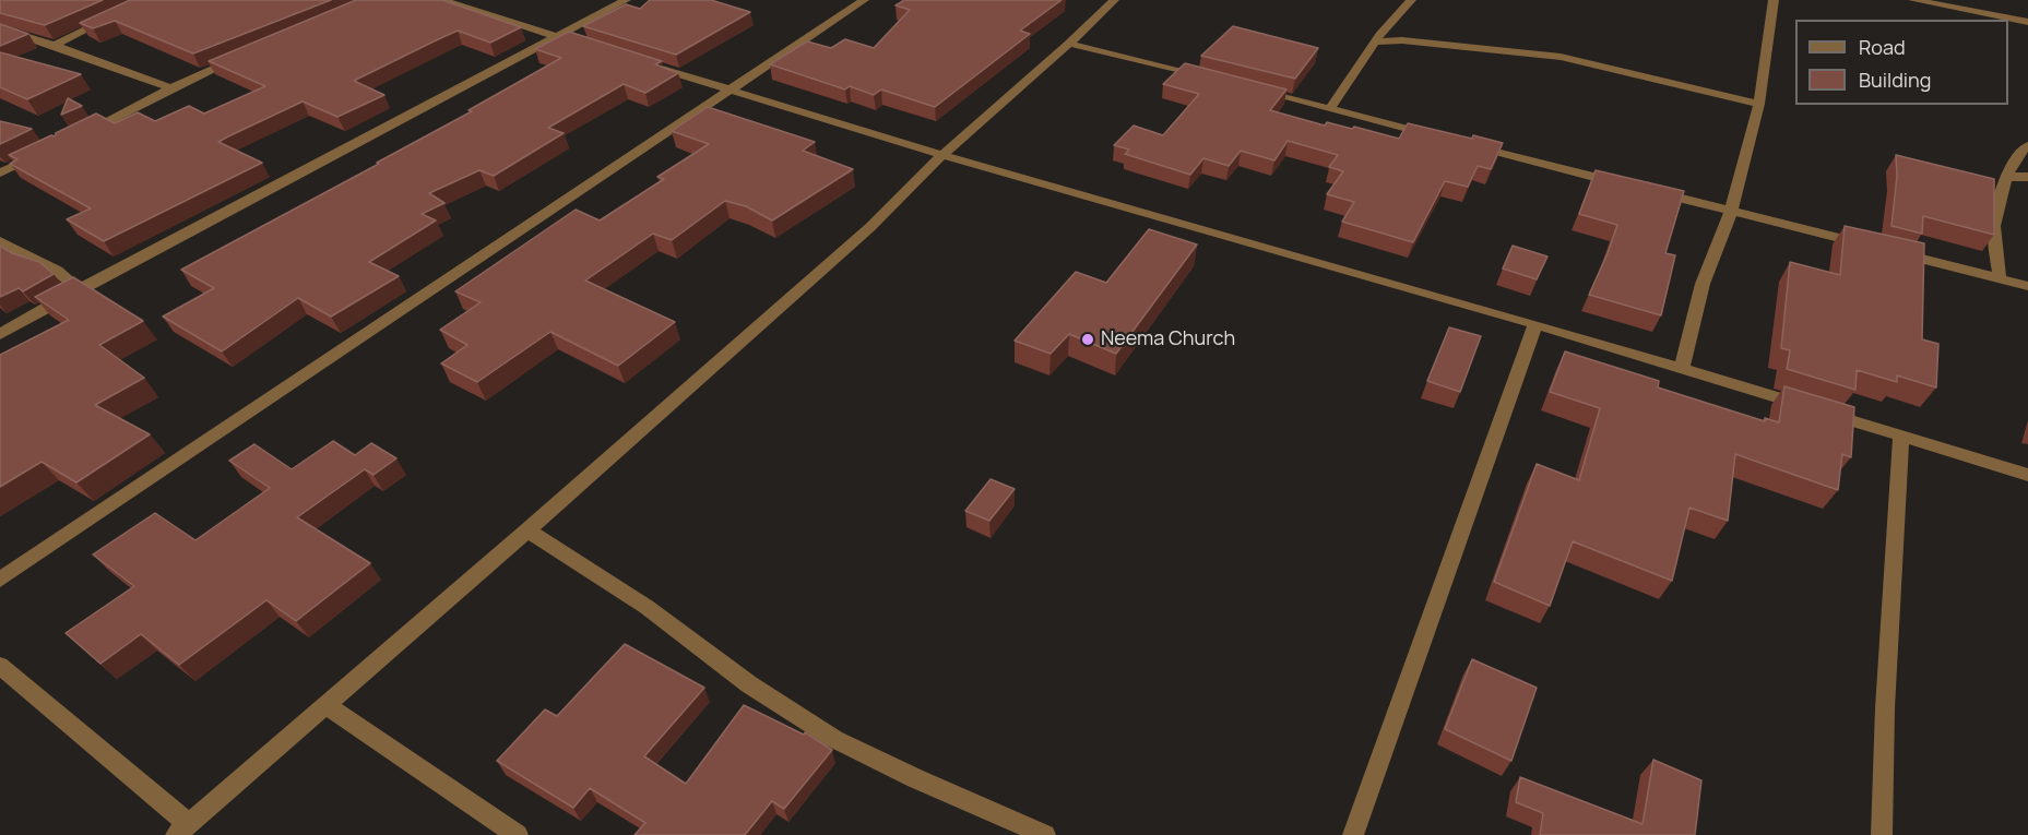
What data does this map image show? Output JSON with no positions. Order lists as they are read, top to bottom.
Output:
{
  "places": ["Neema Church"],
  "legend": ["Road", "Building"]
}
